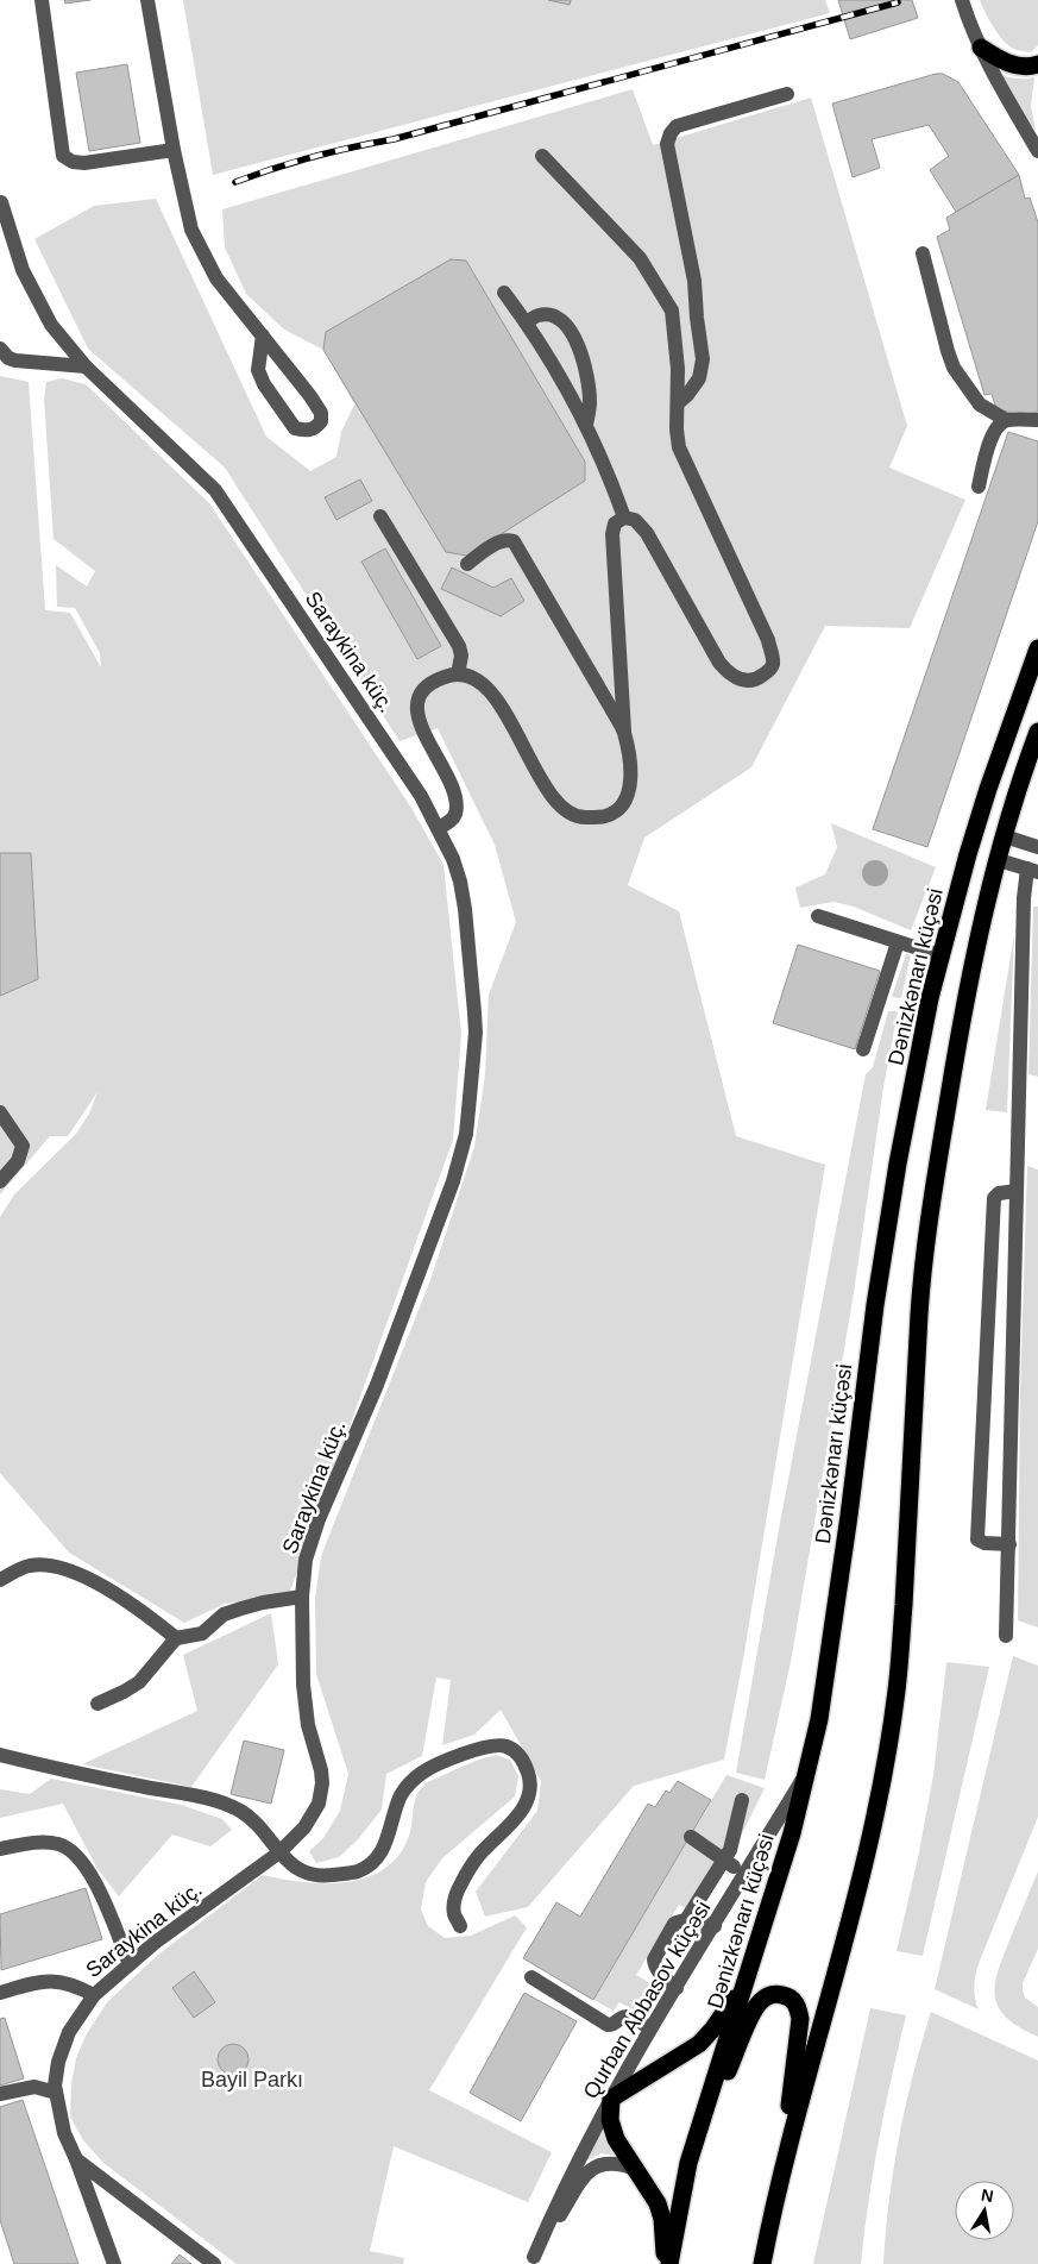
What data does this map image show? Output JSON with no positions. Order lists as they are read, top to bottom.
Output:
{
  "streets": {
    "highway": ["Dənizkənarı küçəsi"],
    "street": ["Saraykina küç.", "Qurban Abbasov küçəsi"]
  },
  "crossings": [
    ["Dənizkənarı küçəsi", "Qurban Abbasov küçəsi"]
  ],
  "parks": ["Bayil Parkı"],
  "north": "top"
}
